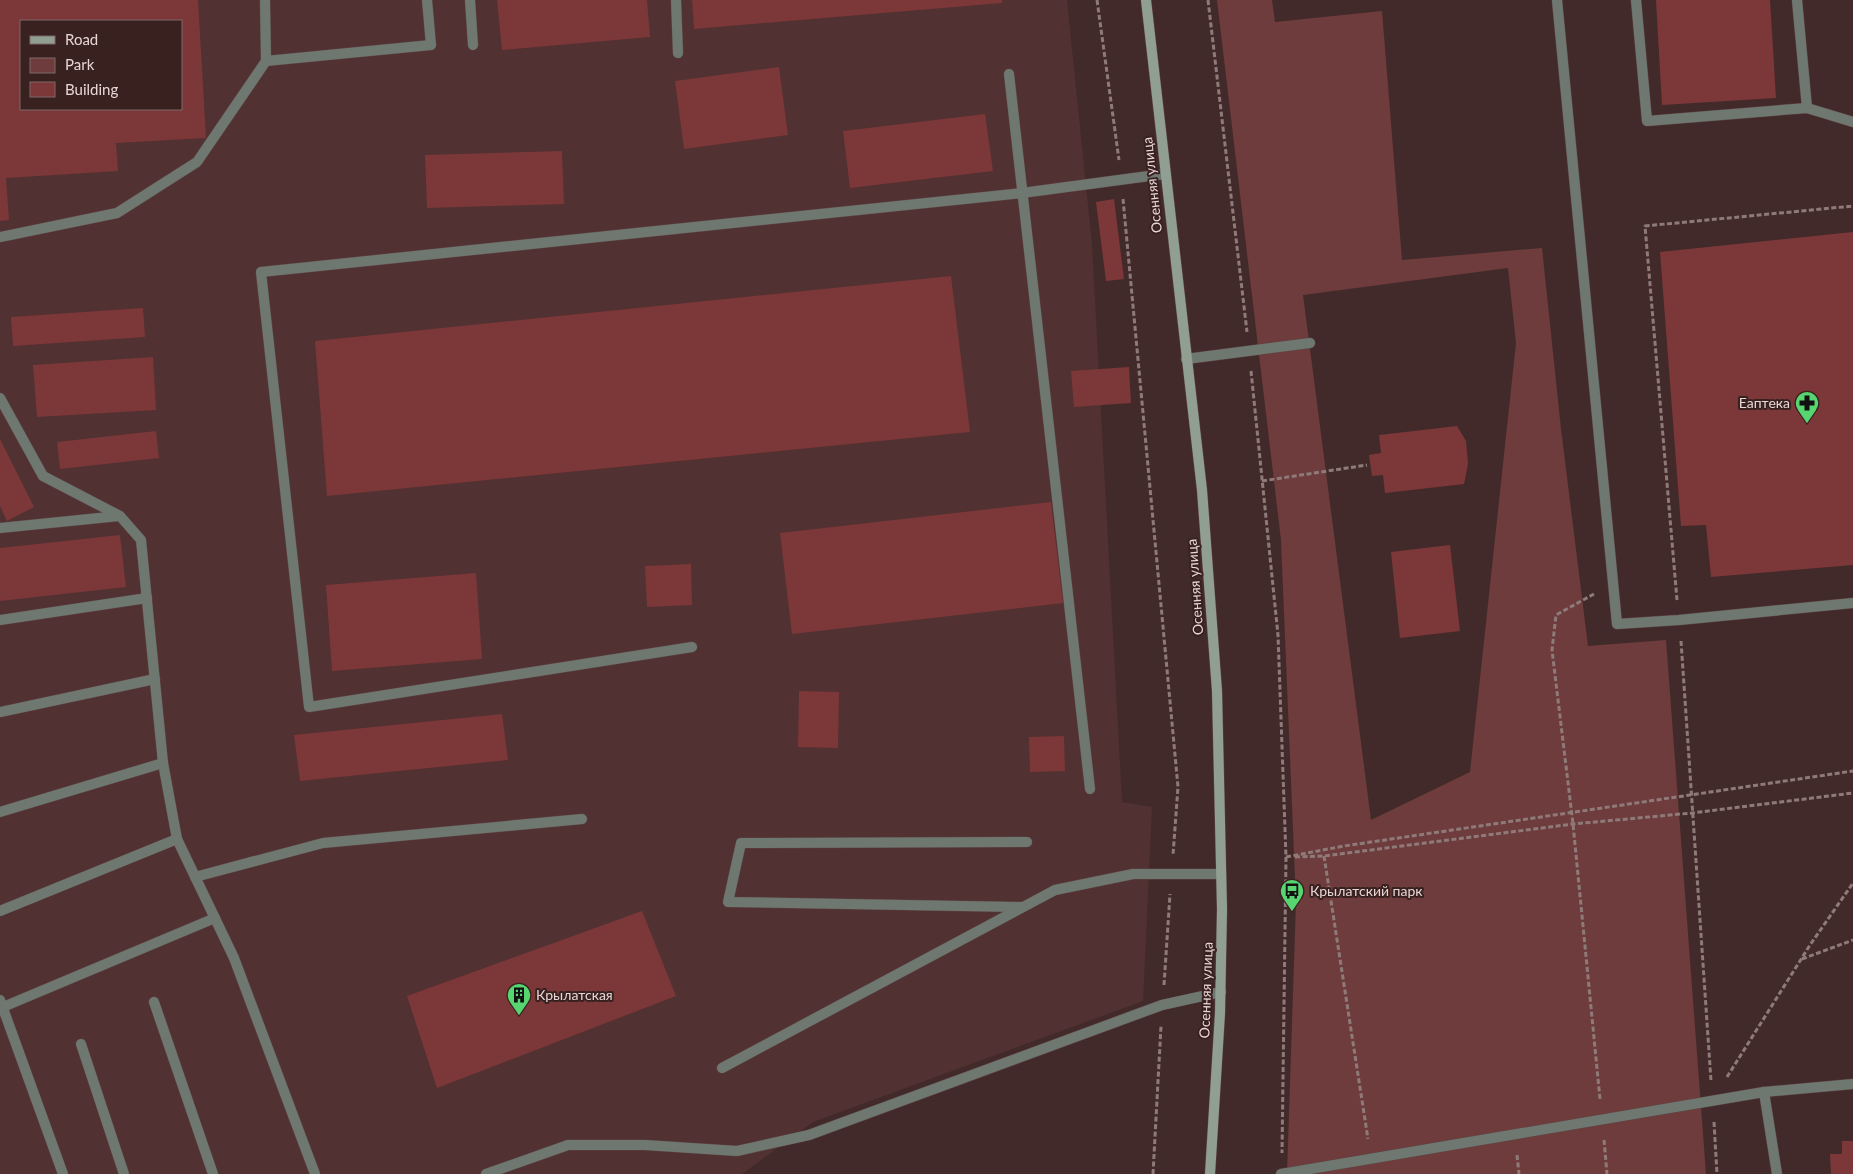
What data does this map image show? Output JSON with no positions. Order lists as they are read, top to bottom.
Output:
{
  "streets": {
    "main road": ["Осенняя улица"]
  },
  "places": {
    "pharmacy": ["Еаптека"],
    "bus stop": ["Крылатский парк"],
    "building": ["Крылатская"]
  },
  "legend": ["Road", "Park", "Building"]
}
